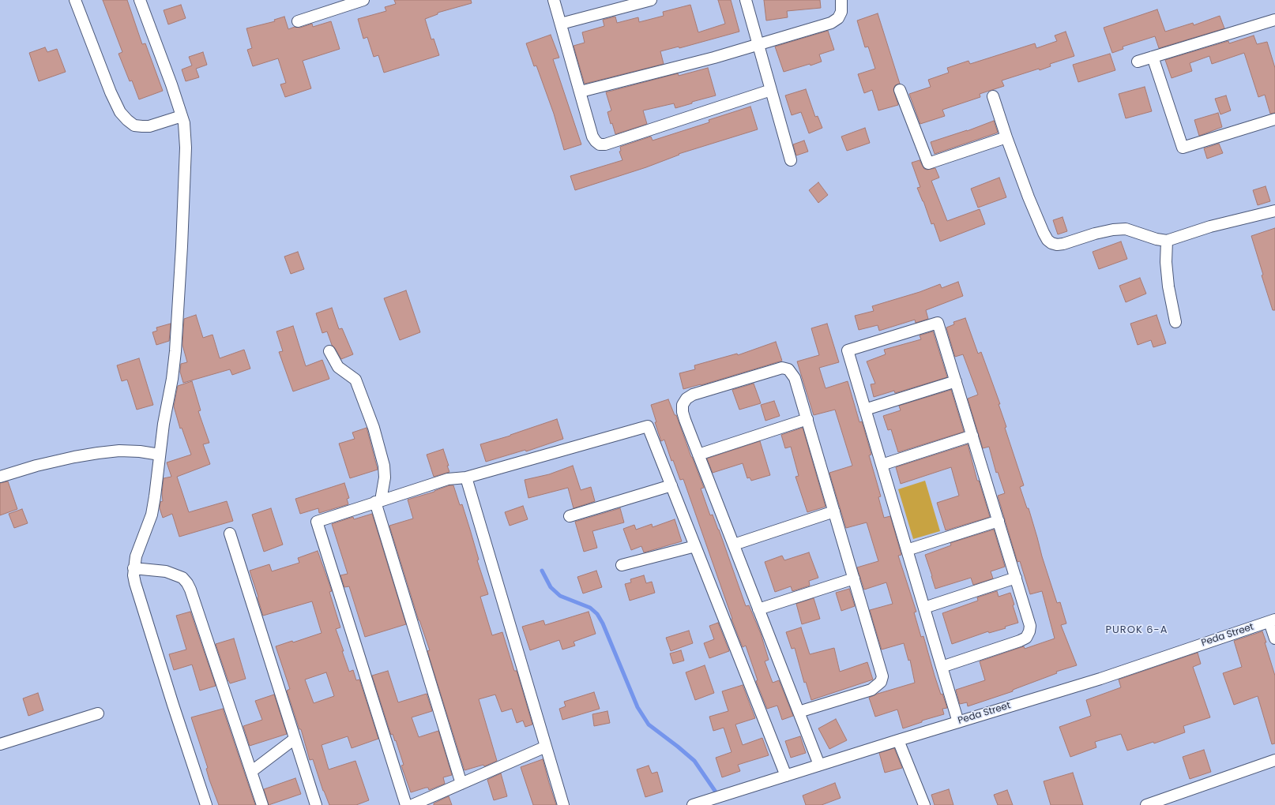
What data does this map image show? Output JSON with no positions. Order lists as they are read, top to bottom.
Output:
{
  "streets": {
    "street": ["Peda Street"]
  },
  "districts": ["PUROK 6-A"]
}
